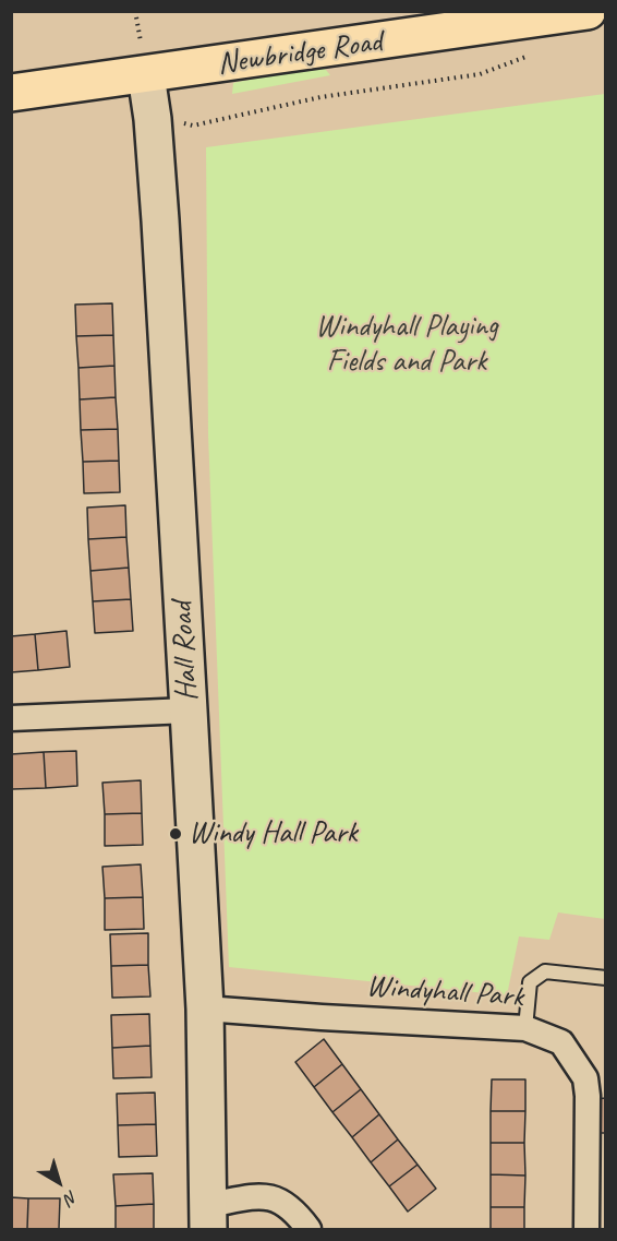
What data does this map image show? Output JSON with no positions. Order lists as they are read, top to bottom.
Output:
{
  "streets": {
    "highway": ["Newbridge Road"],
    "street": ["Hall Road", "Windyhall Park"]
  },
  "crossings": [
    ["Newbridge Road", "Hall Road"],
    ["Hall Road", "Windyhall Park"]
  ],
  "parks": ["Windyhall Playing Fields and Park"],
  "places": ["Windy Hall Park"],
  "north": "bottom right"
}
